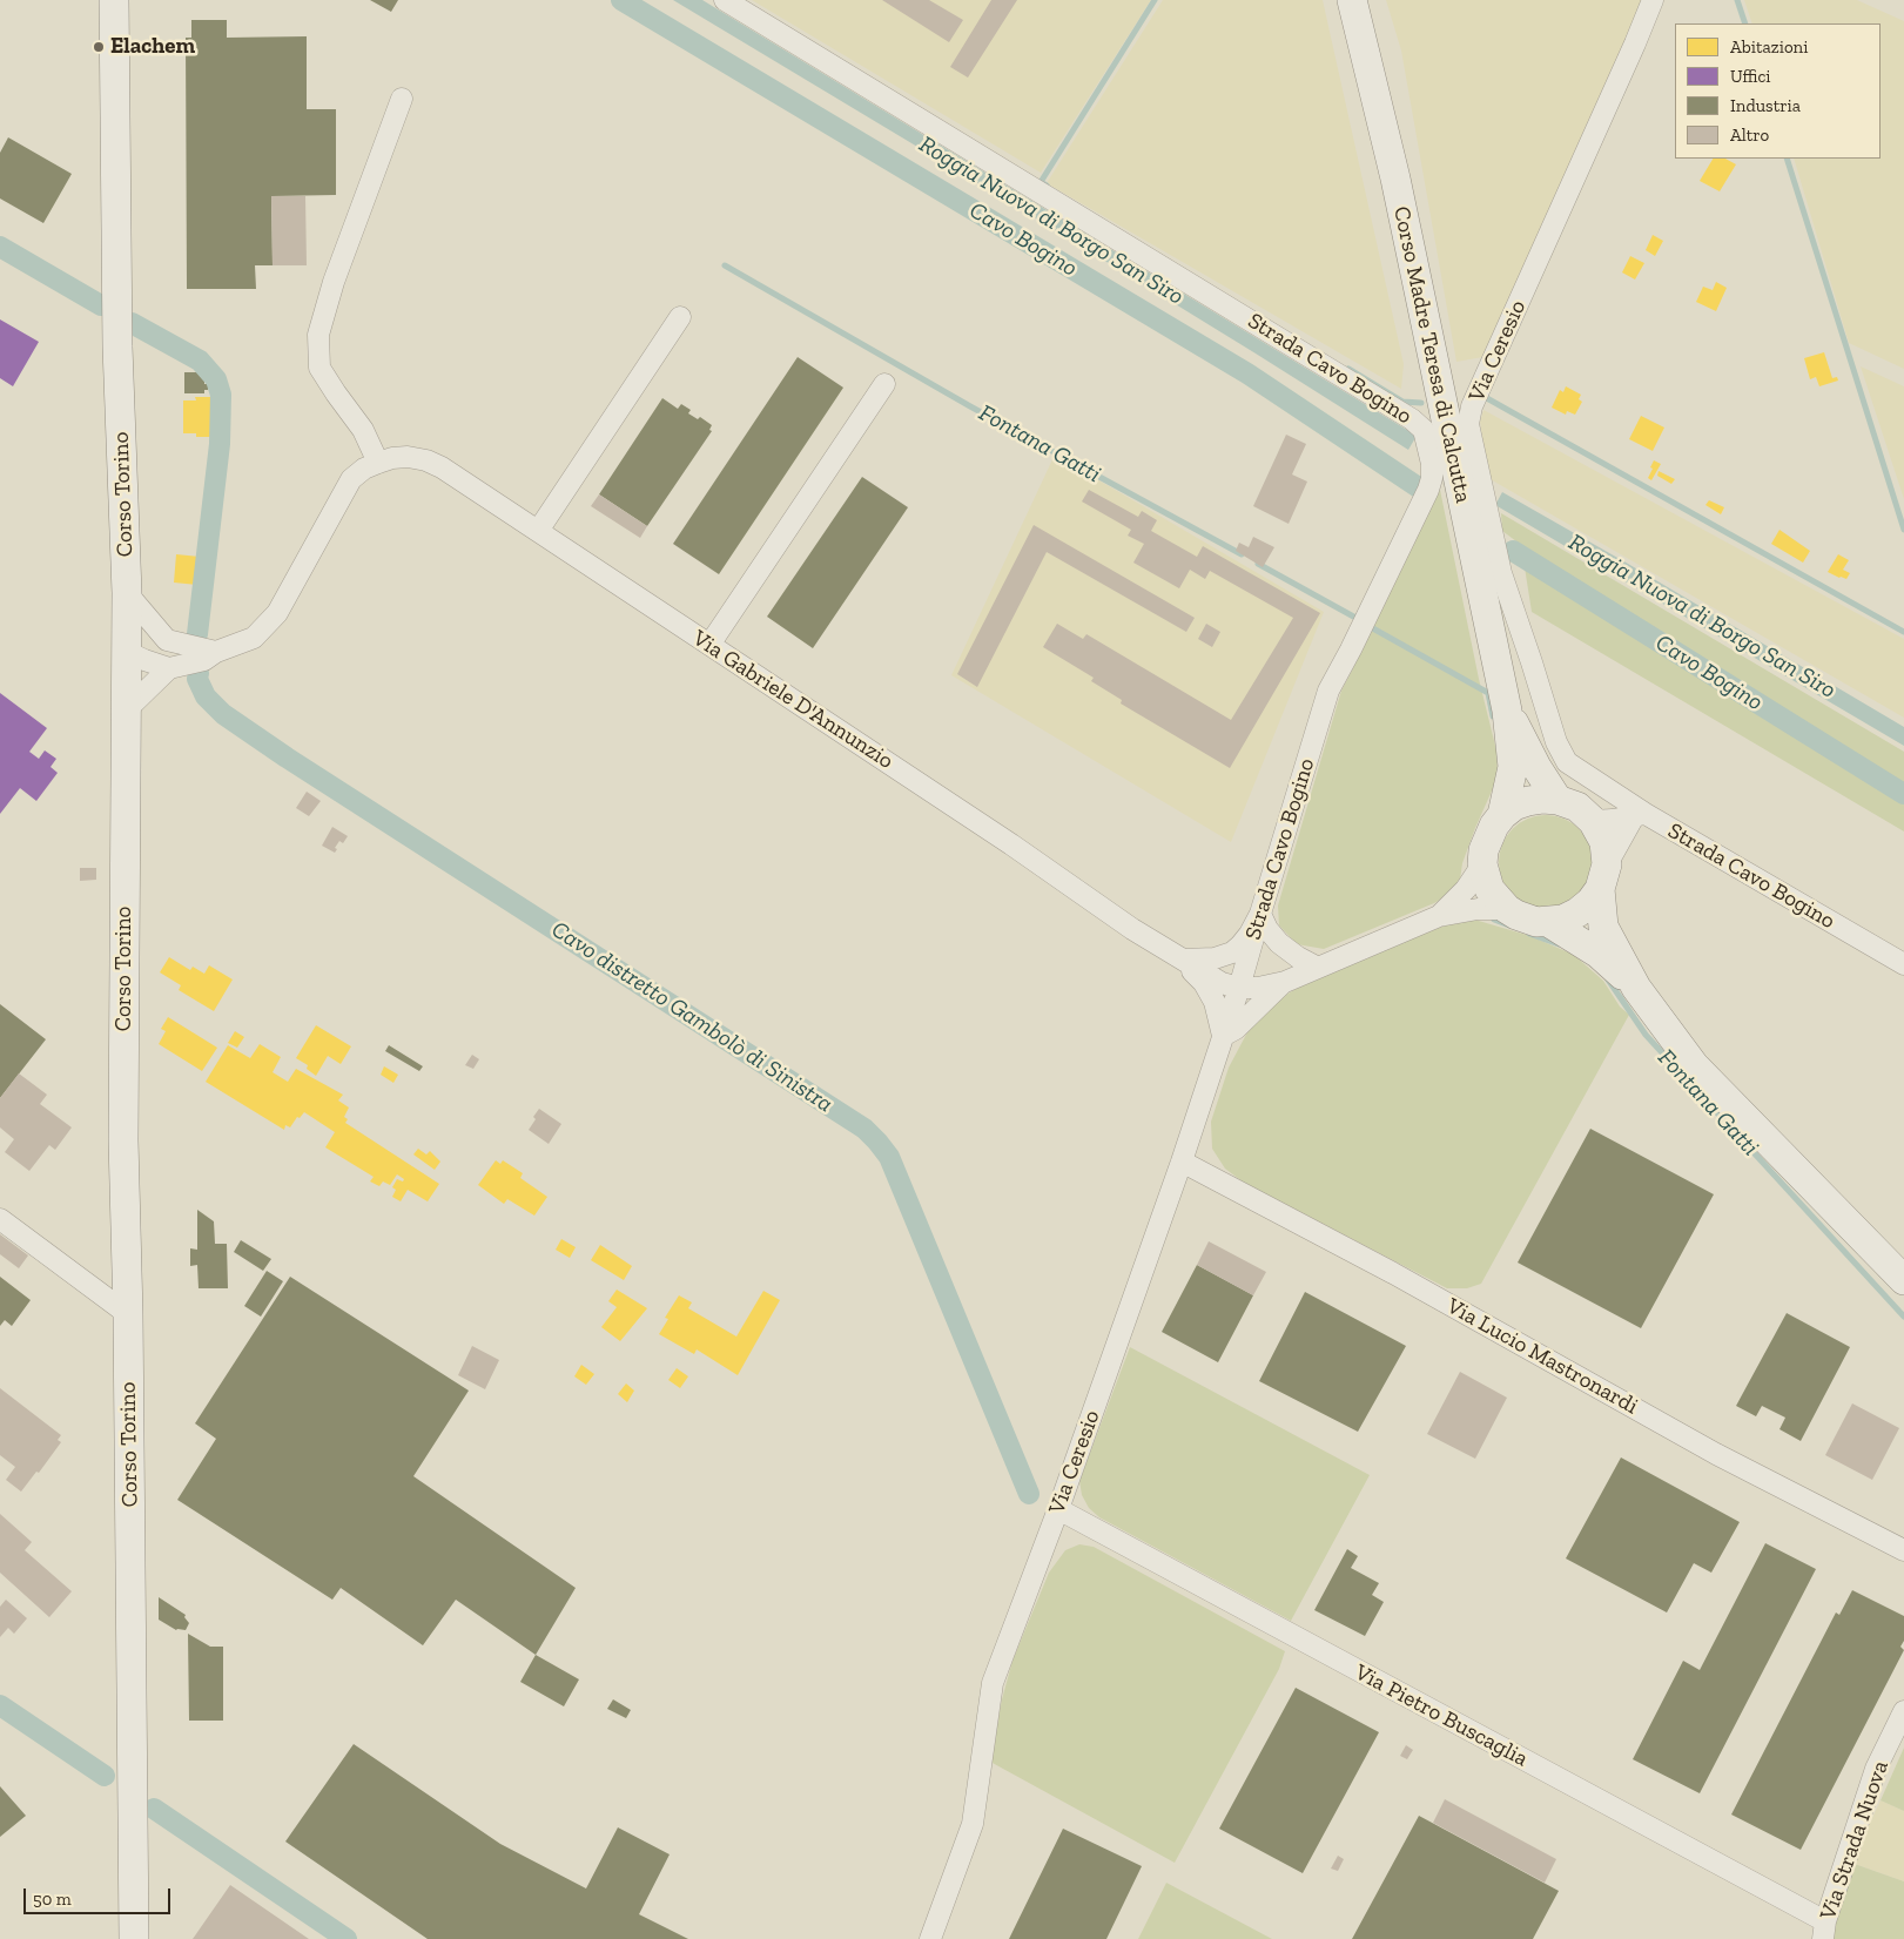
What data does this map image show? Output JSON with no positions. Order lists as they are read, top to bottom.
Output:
{
  "streets": {
    "main road": ["Corso Madre Teresa di Calcutta", "Corso Torino"],
    "street": [
      "Via Ceresio",
      "Strada Cavo Bogino",
      "Via Gabriele D'Annunzio",
      "Via Lucio Mastronardi",
      "Via Pietro Buscaglia",
      "Via Strada Nuova"
    ]
  },
  "crossings": [
    ["Via Ceresio", "Strada Cavo Bogino"],
    ["Via Ceresio", "Via Gabriele D'Annunzio"],
    ["Via Ceresio", "Via Lucio Mastronardi"],
    ["Via Ceresio", "Via Pietro Buscaglia"],
    ["Corso Madre Teresa di Calcutta", "Via Gabriele D'Annunzio"],
    ["Strada Cavo Bogino", "Via Gabriele D'Annunzio"],
    ["Via Pietro Buscaglia", "Via Strada Nuova"]
  ],
  "water": [
    "Roggia Nuova di Borgo San Siro",
    "Cavo Bogino",
    "Fontana Gatti",
    "Cavo distretto Gambolò di Sinistra"
  ],
  "places": ["Elachem"],
  "legend": [
    "Abitazioni",
    "Uffici",
    "Industria",
    "Altro"
  ],
  "scale_bar": "50 m"
}
